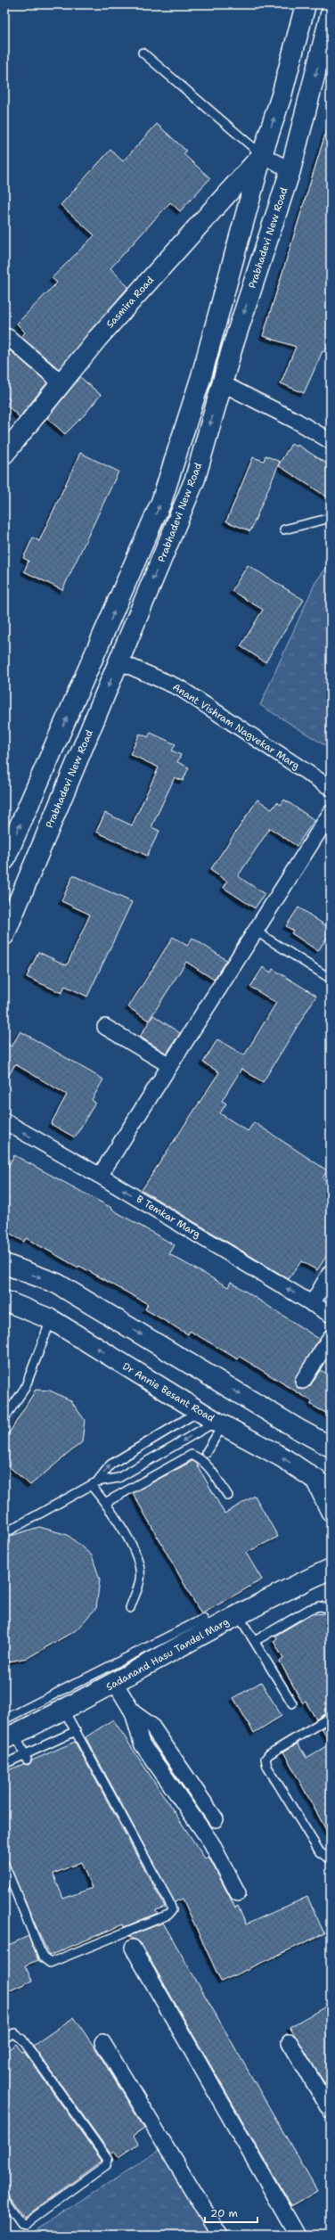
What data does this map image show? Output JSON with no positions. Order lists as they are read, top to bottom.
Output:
{
  "streets": {
    "main road": [
      "Prabhadevi New Road",
      "Sasmira Road",
      "Dr Annie Besant Road",
      "Sadanand Hasu Tandel Marg"
    ],
    "street": ["Anant Vishram Nagvekar Marg", "B Temkar Marg"]
  },
  "crossings": [
    ["Prabhadevi New Road", "Anant Vishram Nagvekar Marg"]
  ],
  "one_way": ["B Temkar Marg"],
  "scale_bar": "20 m"
}
